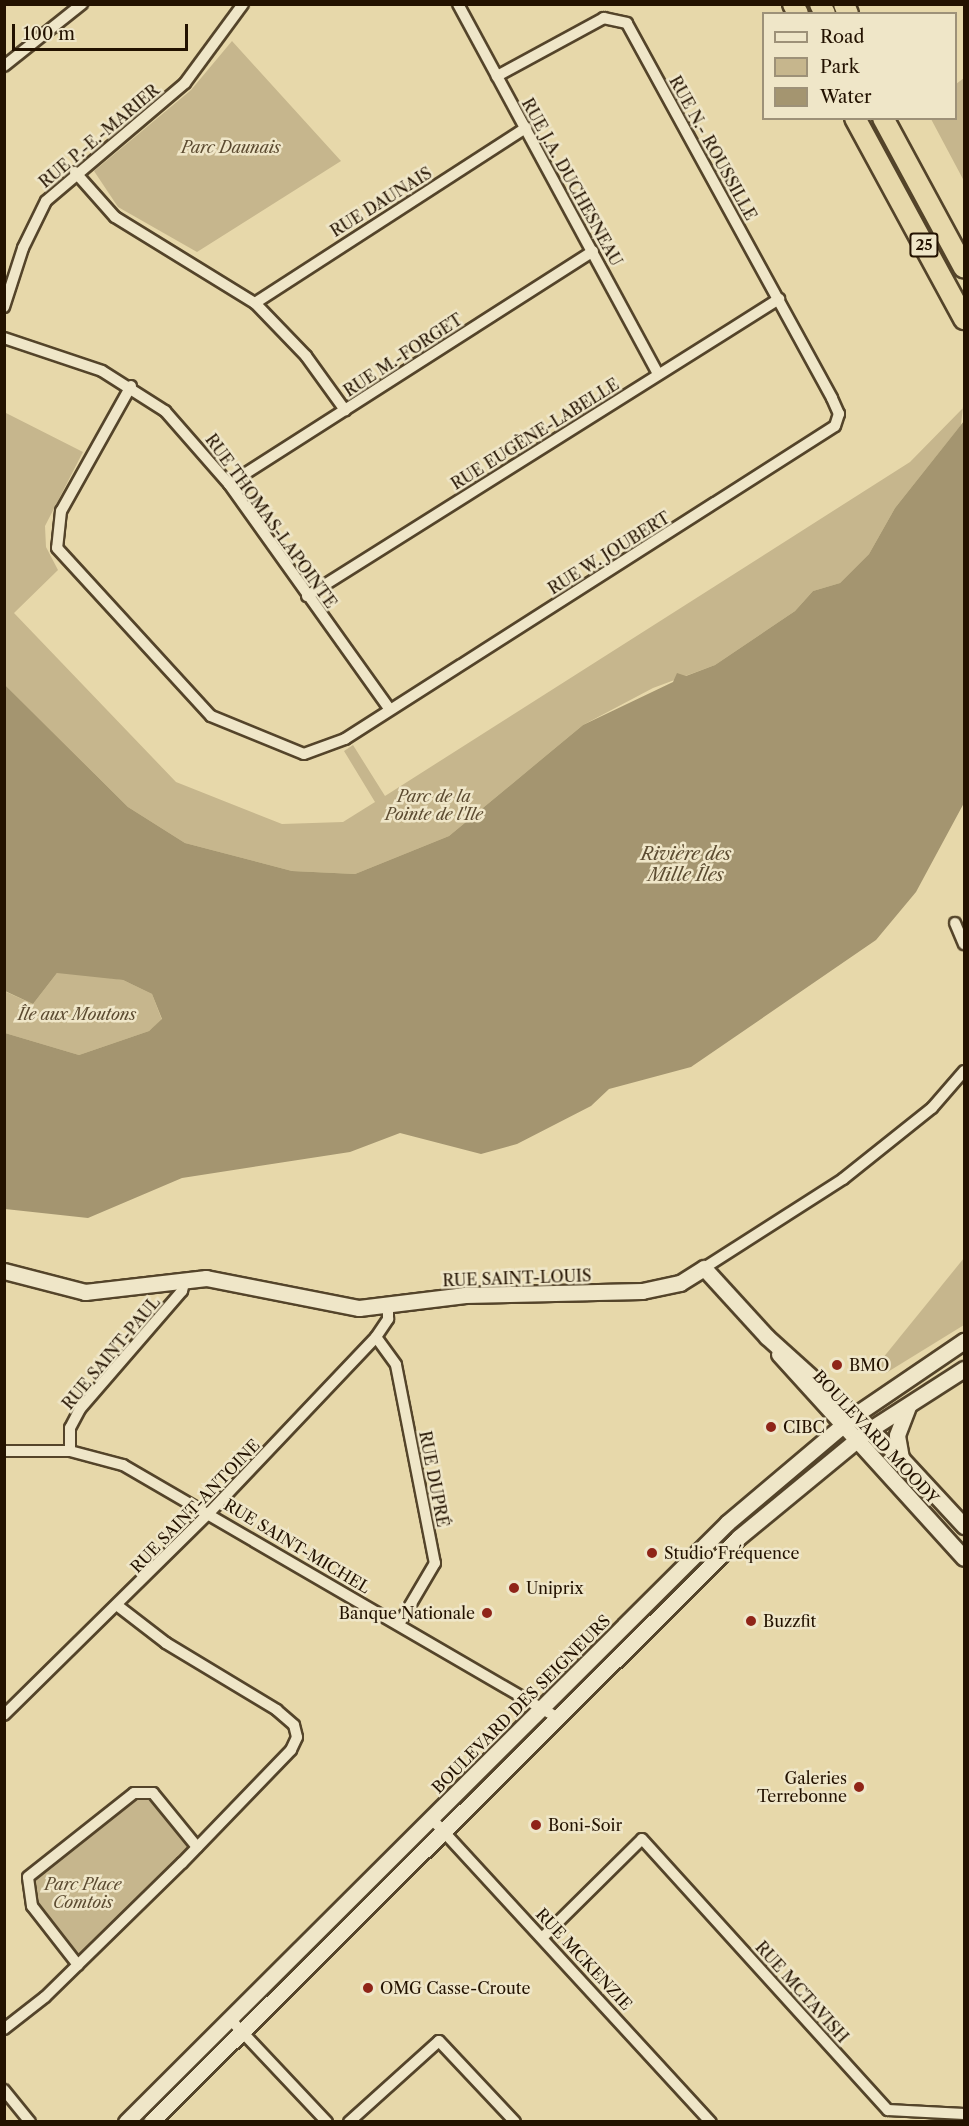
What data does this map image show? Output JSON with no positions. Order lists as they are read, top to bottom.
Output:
{
  "streets": {
    "highway": ["25"],
    "main road": ["RUE SAINT-LOUIS", "BOULEVARD MOODY", "BOULEVARD DES SEIGNEURS"],
    "street": [
      "RUE P.-E.-MARIER",
      "RUE N.- ROUSSILLE",
      "RUE J.A. DUCHESNEAU",
      "RUE DAUNAIS",
      "RUE M.-FORGET",
      "RUE EUGÈNE-LABELLE",
      "RUE THOMAS-LAPOINTE",
      "RUE W. JOUBERT",
      "RUE SAINT-PAUL",
      "RUE DUPRÉ",
      "RUE SAINT-ANTOINE",
      "RUE SAINT-MICHEL",
      "RUE MCKENZIE",
      "RUE MCTAVISH"
    ]
  },
  "crossings": [
    ["RUE N.- ROUSSILLE", "RUE J.A. DUCHESNEAU"],
    ["RUE N.- ROUSSILLE", "RUE EUGÈNE-LABELLE"],
    ["RUE N.- ROUSSILLE", "RUE W. JOUBERT"],
    ["RUE J.A. DUCHESNEAU", "RUE DAUNAIS"],
    ["RUE J.A. DUCHESNEAU", "RUE M.-FORGET"],
    ["RUE J.A. DUCHESNEAU", "RUE EUGÈNE-LABELLE"],
    ["RUE M.-FORGET", "RUE THOMAS-LAPOINTE"],
    ["RUE EUGÈNE-LABELLE", "RUE THOMAS-LAPOINTE"],
    ["RUE THOMAS-LAPOINTE", "RUE W. JOUBERT"],
    ["RUE SAINT-LOUIS", "RUE SAINT-PAUL"],
    ["RUE SAINT-LOUIS", "BOULEVARD MOODY"],
    ["RUE SAINT-LOUIS", "RUE SAINT-ANTOINE"],
    ["RUE SAINT-PAUL", "RUE SAINT-MICHEL"],
    ["BOULEVARD MOODY", "BOULEVARD DES SEIGNEURS"],
    ["RUE DUPRÉ", "RUE SAINT-ANTOINE"],
    ["RUE DUPRÉ", "RUE SAINT-MICHEL"],
    ["RUE SAINT-ANTOINE", "RUE SAINT-MICHEL"],
    ["RUE SAINT-MICHEL", "BOULEVARD DES SEIGNEURS"],
    ["BOULEVARD DES SEIGNEURS", "RUE MCKENZIE"],
    ["RUE MCKENZIE", "RUE MCTAVISH"]
  ],
  "water": ["Rivière des Mille Îles"],
  "parks": [
    "Parc Daunais",
    "Parc de la Pointe de l'Ile",
    "Île aux Moutons",
    "Parc Place Comtois"
  ],
  "places": [
    "BMO",
    "CIBC",
    "Studio Fréquence",
    "Uniprix",
    "Banque Nationale",
    "Buzzfit",
    "Galeries Terrebonne",
    "Boni-Soir",
    "OMG Casse-Croute"
  ],
  "legend": ["Road", "Park", "Water"],
  "scale_bar": "100 m"
}
